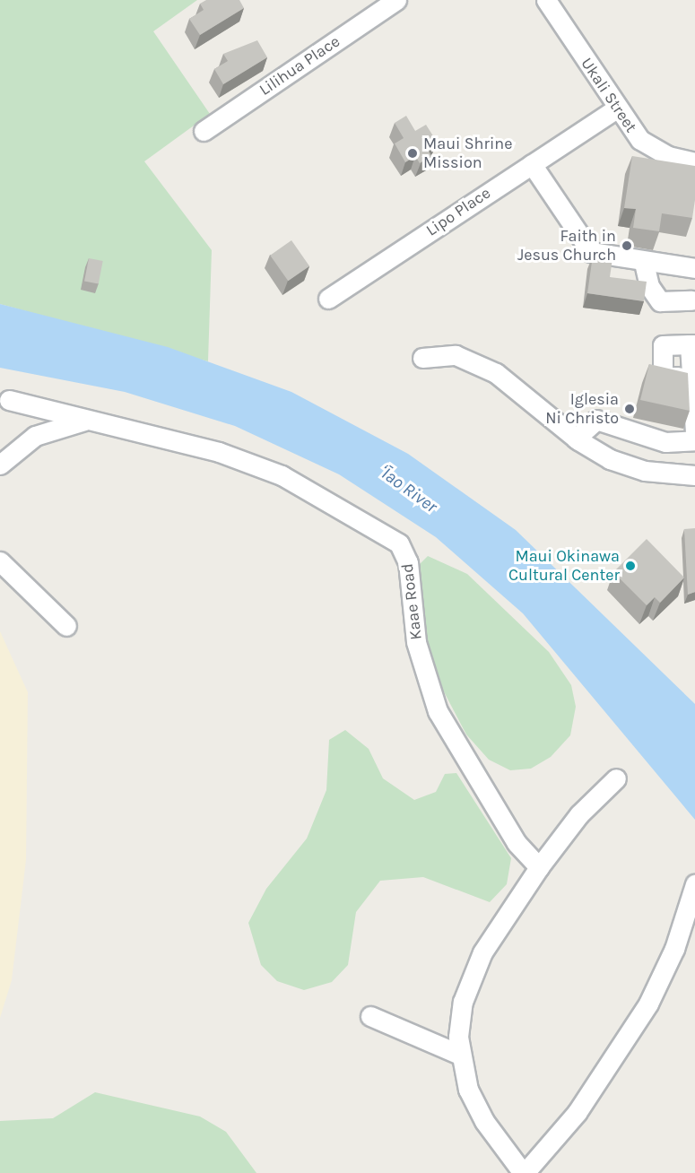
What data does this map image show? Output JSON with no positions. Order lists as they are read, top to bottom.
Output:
{
  "streets": {
    "street": [
      "Lilihua Place",
      "Ukali Street",
      "Lipo Place",
      "Kaae Road"
    ]
  },
  "crossings": [
    ["Ukali Street", "Lipo Place"]
  ],
  "water": ["ʻĪao River"],
  "places": [
    "Maui Shrine Mission",
    "Faith in Jesus Church",
    "Iglesia Ni Christo",
    "Maui Okinawa Cultural Center"
  ]
}
